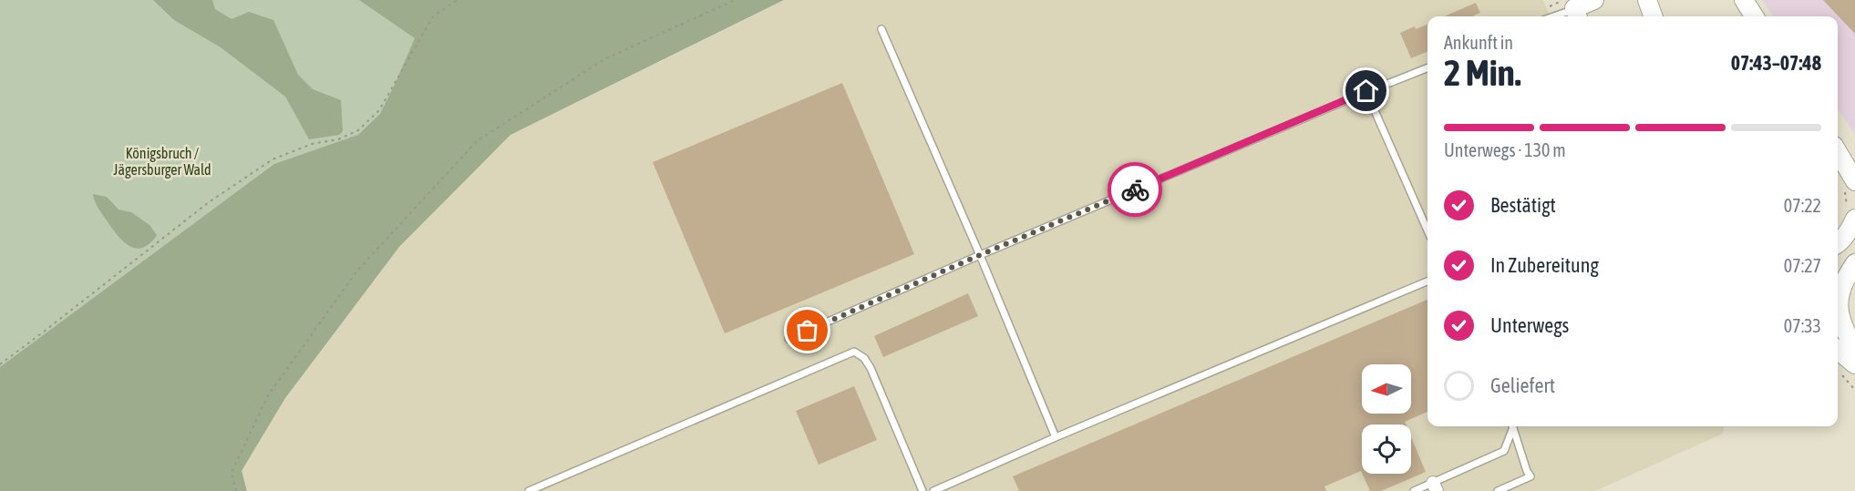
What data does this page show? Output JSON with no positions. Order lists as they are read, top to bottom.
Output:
{
  "parks": ["Königsbruch / Jägersburger Wald"],
  "north": "left",
  "page": {
    "heading": ["2 Min.", "Ankunft in", "07:43–07:48"],
    "bar": "Unterwegs · 130 m",
    "list": [
      ["Bestätigt", "07:22"],
      ["In Zubereitung", "07:27"],
      ["Unterwegs", "07:33"],
      "Geliefert"
    ]
  }
}
